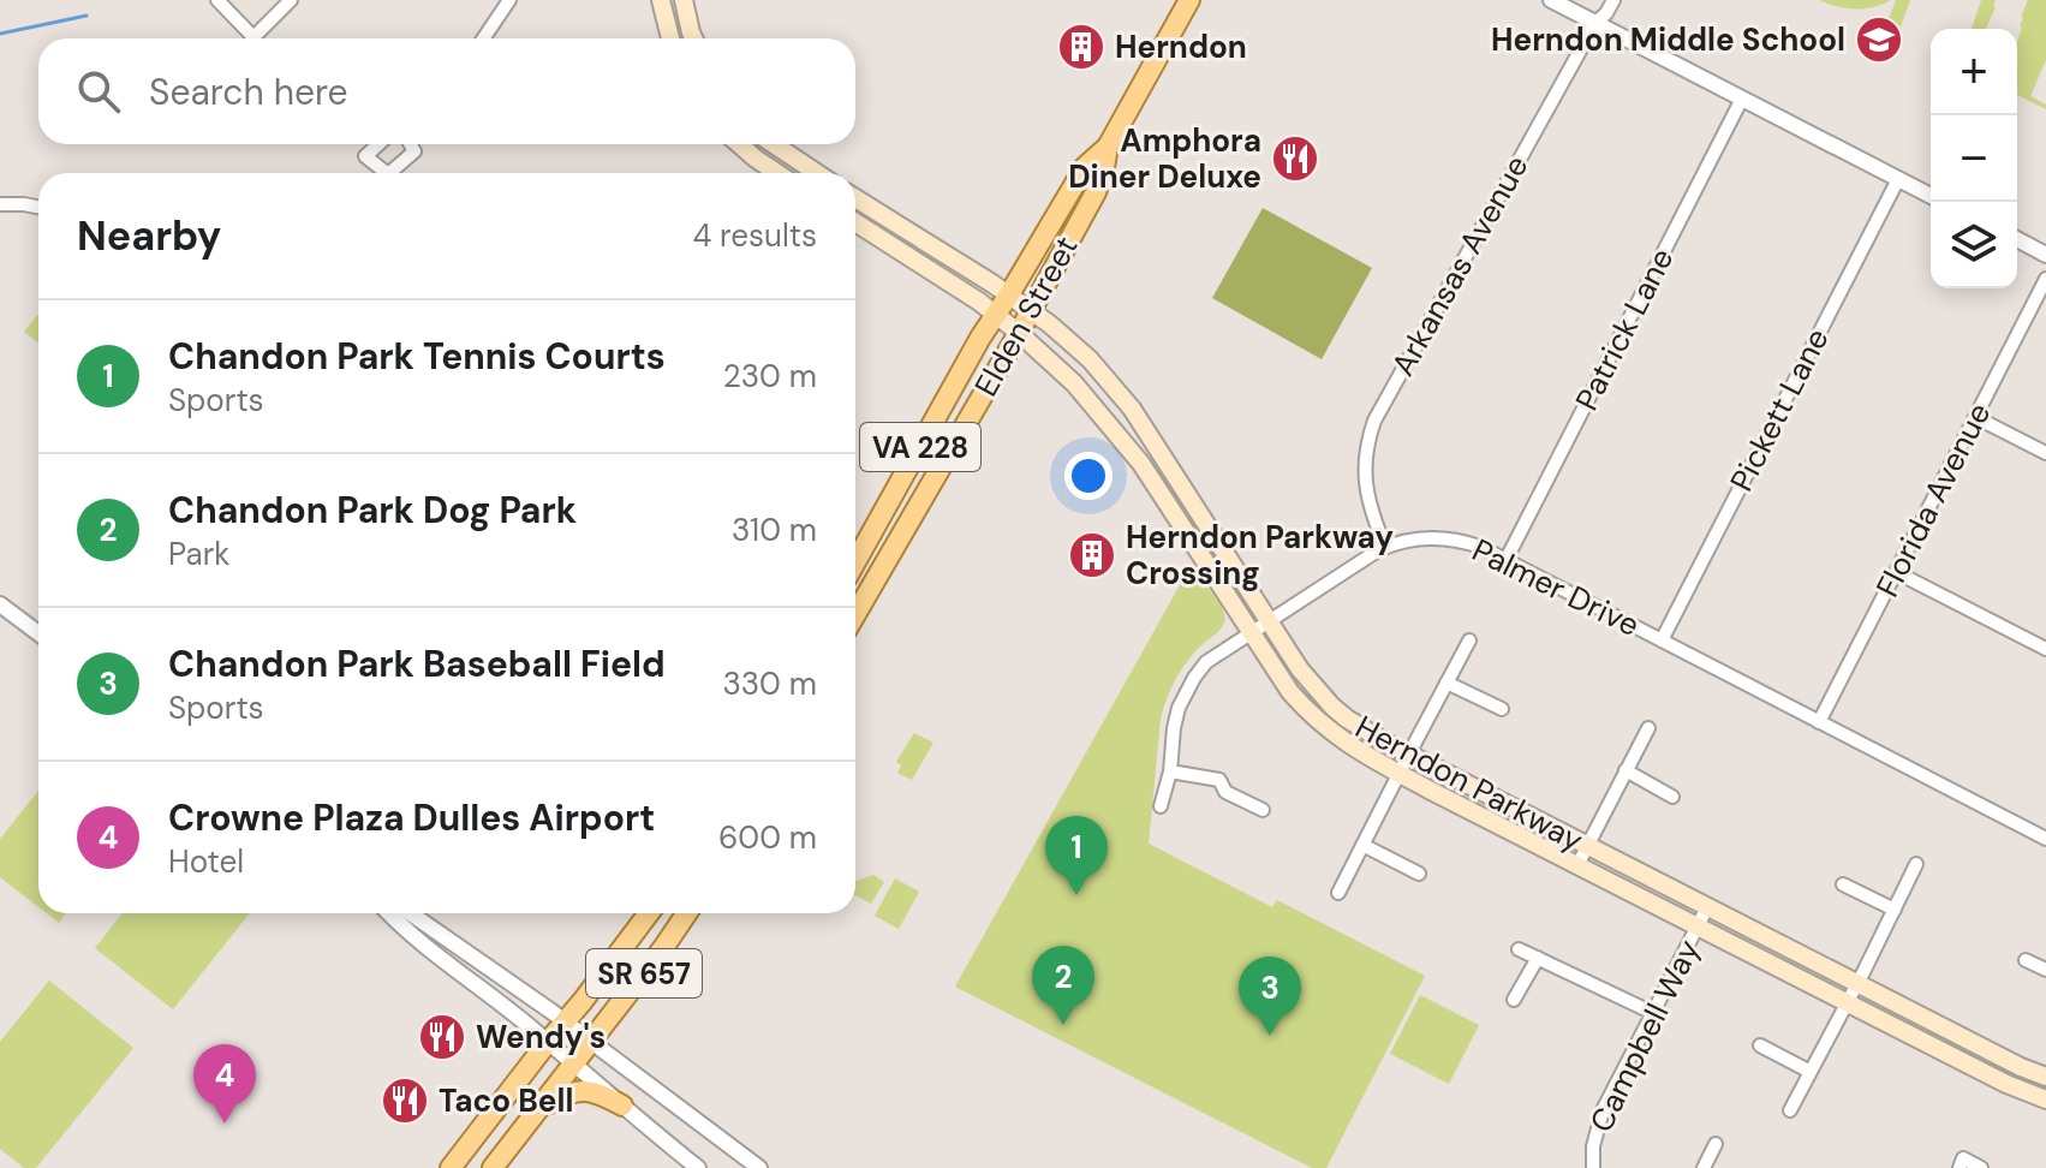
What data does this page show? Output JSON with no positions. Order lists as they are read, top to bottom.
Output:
{
  "streets": {
    "main road": [
      "Elden Street",
      "VA 228",
      "Herndon Parkway",
      "SR 657"
    ],
    "street": [
      "Arkansas Avenue",
      "Patrick Lane",
      "Pickett Lane",
      "Florida Avenue",
      "Palmer Drive",
      "Campbell Way"
    ]
  },
  "crossings": [
    ["Arkansas Avenue", "Palmer Drive"],
    ["Elden Street", "Herndon Parkway"],
    ["Patrick Lane", "Palmer Drive"],
    ["Pickett Lane", "Palmer Drive"],
    ["Florida Avenue", "Palmer Drive"],
    ["Palmer Drive", "Herndon Parkway"],
    ["Herndon Parkway", "Campbell Way"]
  ],
  "places": {
    "school or university": ["Herndon Middle School"],
    "building": ["Herndon", "Herndon Parkway Crossing"],
    "restaurant": ["Amphora Diner Deluxe", "Wendy's", "Taco Bell"]
  },
  "page": {
    "map_buttons": ["+", "−"],
    "search": "Search here",
    "heading": ["Nearby", "4 results"],
    "list": [
      {
        "mark": "1",
        "name": "Chandon Park Tennis Courts",
        "note": "Sports",
        "value": "230 m"
      },
      {
        "mark": "2",
        "name": "Chandon Park Dog Park",
        "note": "Park",
        "value": "310 m"
      },
      {
        "mark": "3",
        "name": "Chandon Park Baseball Field",
        "note": "Sports",
        "value": "330 m"
      },
      {
        "mark": "4",
        "name": "Crowne Plaza Dulles Airport",
        "note": "Hotel",
        "value": "600 m"
      }
    ],
    "pins": [
      "1",
      "2",
      "3",
      "4"
    ]
  }
}
